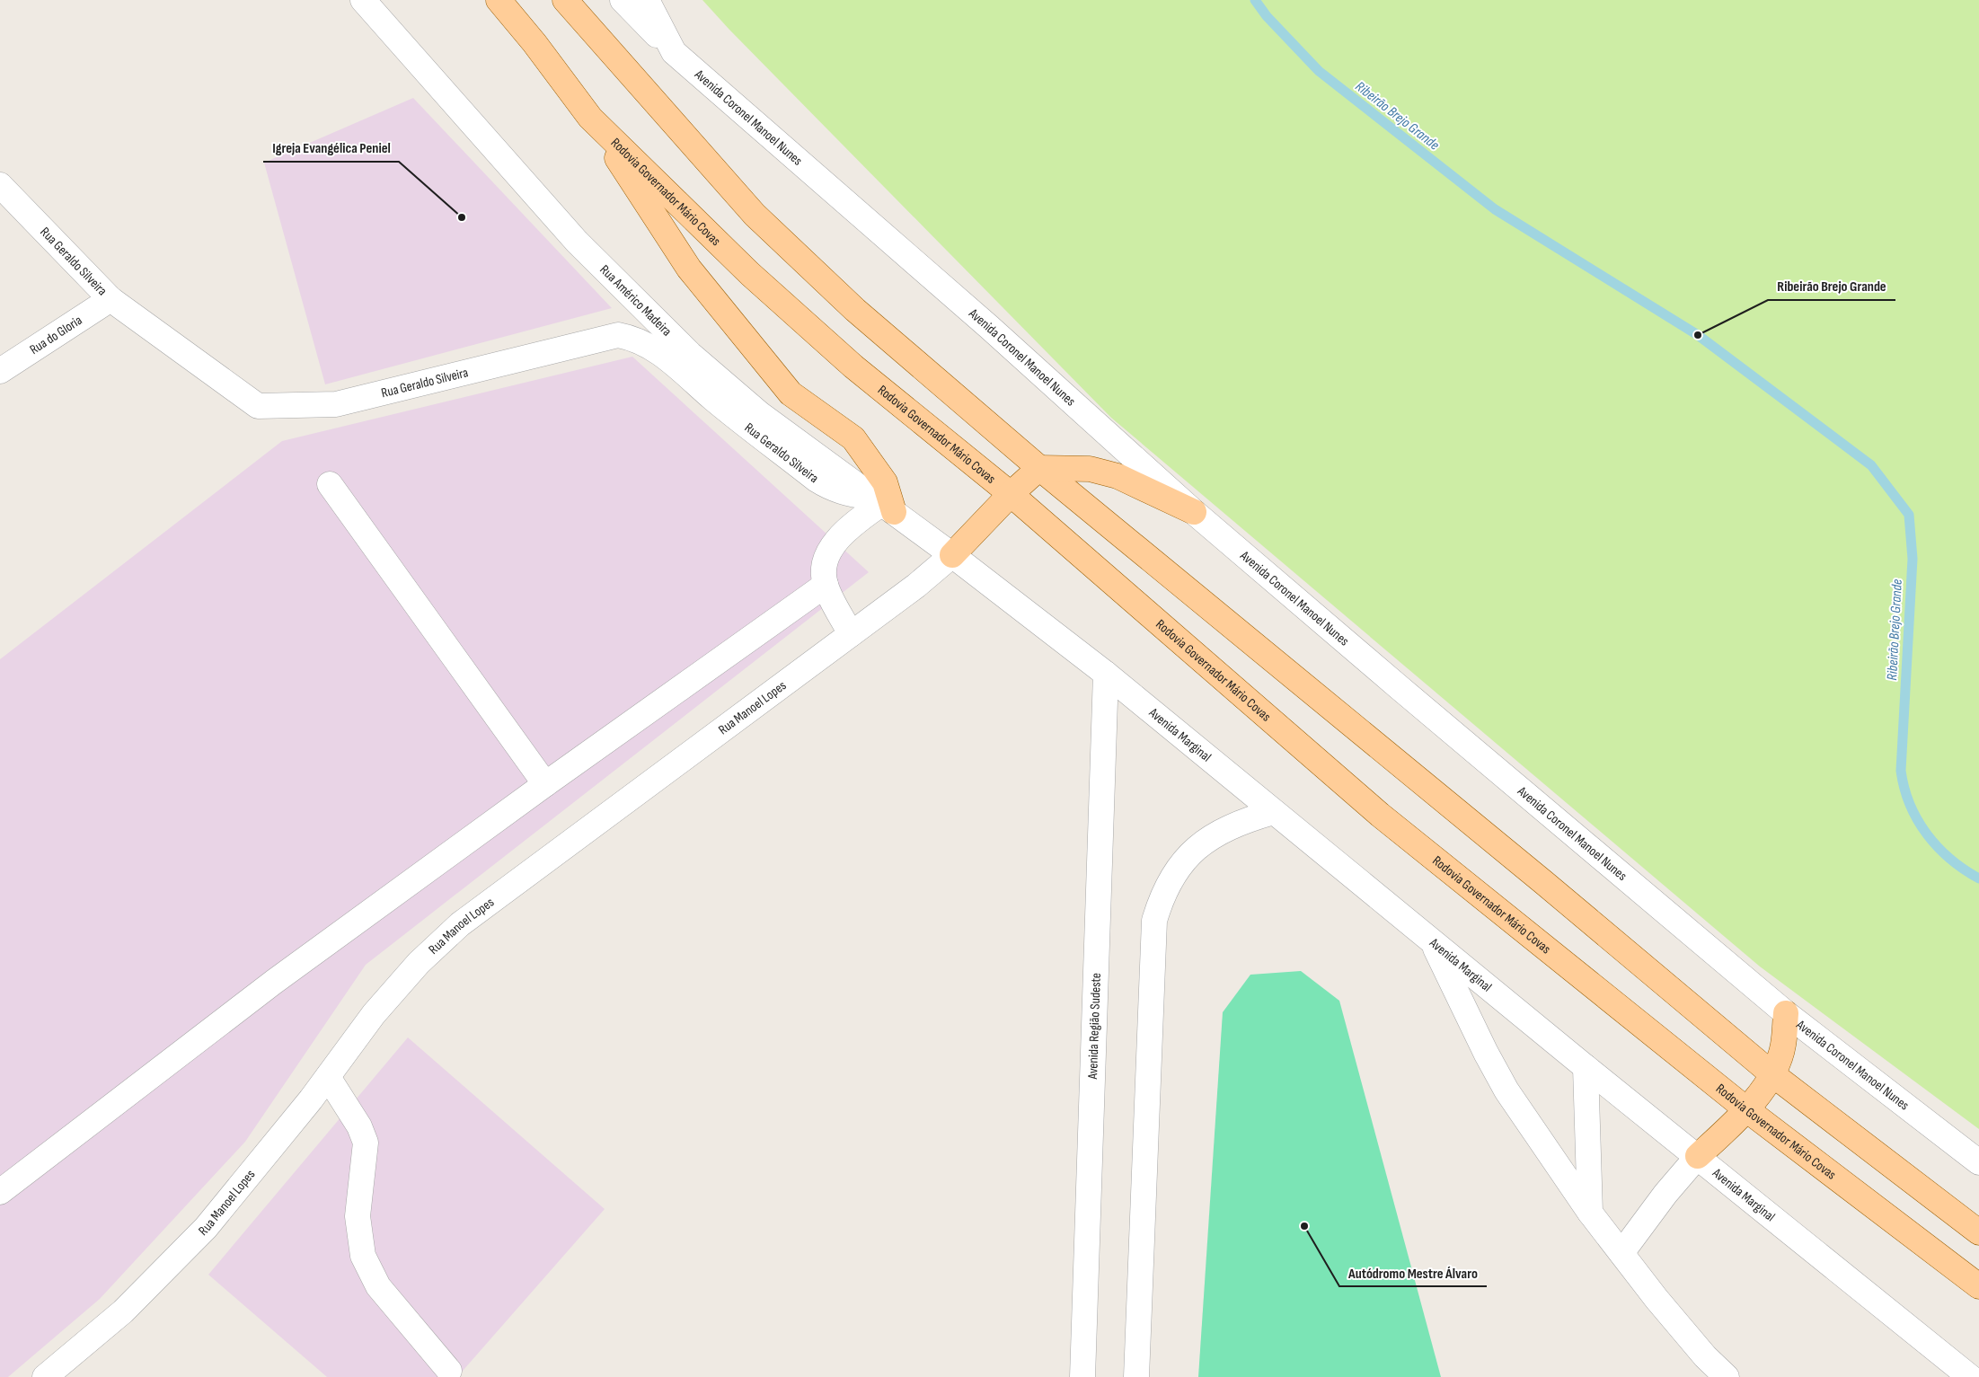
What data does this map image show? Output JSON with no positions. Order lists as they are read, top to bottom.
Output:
{
  "streets": {
    "main road": ["Rodovia Governador Mário Covas"],
    "street": [
      "Avenida Coronel Manoel Nunes",
      "Rua Geraldo Silveira",
      "Rua Américo Madeira",
      "Rua do Gloria",
      "Rua Manoel Lopes",
      "Avenida Marginal",
      "Avenida Região Sudeste"
    ]
  },
  "crossings": [
    ["Rua Geraldo Silveira", "Rua Américo Madeira"],
    ["Rua Geraldo Silveira", "Rua do Gloria"],
    ["Rua Américo Madeira", "Rua Manoel Lopes"],
    ["Rua Américo Madeira", "Avenida Marginal"],
    ["Rua Manoel Lopes", "Avenida Marginal"],
    ["Avenida Marginal", "Avenida Região Sudeste"]
  ],
  "water": ["Ribeirão Brejo Grande"],
  "places": ["Igreja Evangélica Peniel", "Ribeirão Brejo Grande", "Autódromo Mestre Álvaro"]
}
